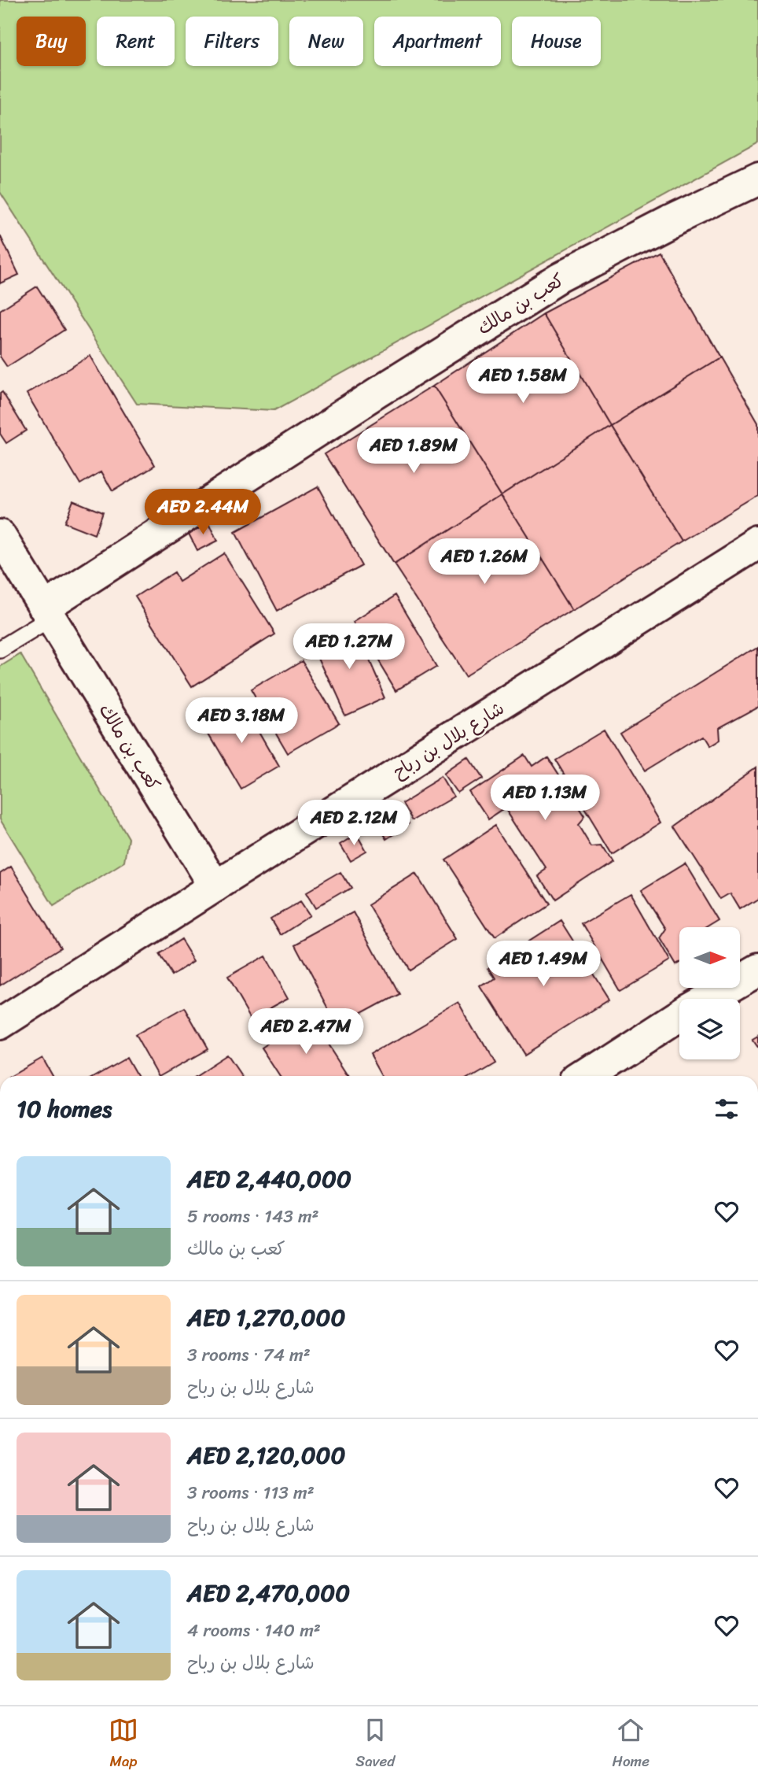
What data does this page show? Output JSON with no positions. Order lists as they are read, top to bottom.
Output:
{
  "streets": {
    "street": ["كعب بن مالك", "شارع بلال بن رباح"]
  },
  "crossings": [
    ["كعب بن مالك", "شارع بلال بن رباح"]
  ],
  "north": "right",
  "page": {
    "chip": [
      "Buy",
      "Rent",
      "Filters",
      "New",
      "Apartment",
      "House"
    ],
    "price": [
      "AED 1.58M",
      "AED 1.89M",
      "AED 2.44M",
      "AED 1.26M",
      "AED 1.27M",
      "AED 3.18M",
      "AED 1.13M",
      "AED 2.12M",
      "AED 1.49M",
      "AED 2.47M"
    ],
    "heading": "10 homes",
    "list": [
      {
        "name": "AED 2,440,000",
        "note": "5 rooms · 143 m² · كعب بن مالك"
      },
      {
        "name": "AED 1,270,000",
        "note": "3 rooms · 74 m² · شارع بلال بن رباح"
      },
      {
        "name": "AED 2,120,000",
        "note": "3 rooms · 113 m² · شارع بلال بن رباح"
      },
      {
        "name": "AED 2,470,000",
        "note": "4 rooms · 140 m² · شارع بلال بن رباح"
      }
    ],
    "tabs": ["Map", "Saved", "Home"]
  }
}
